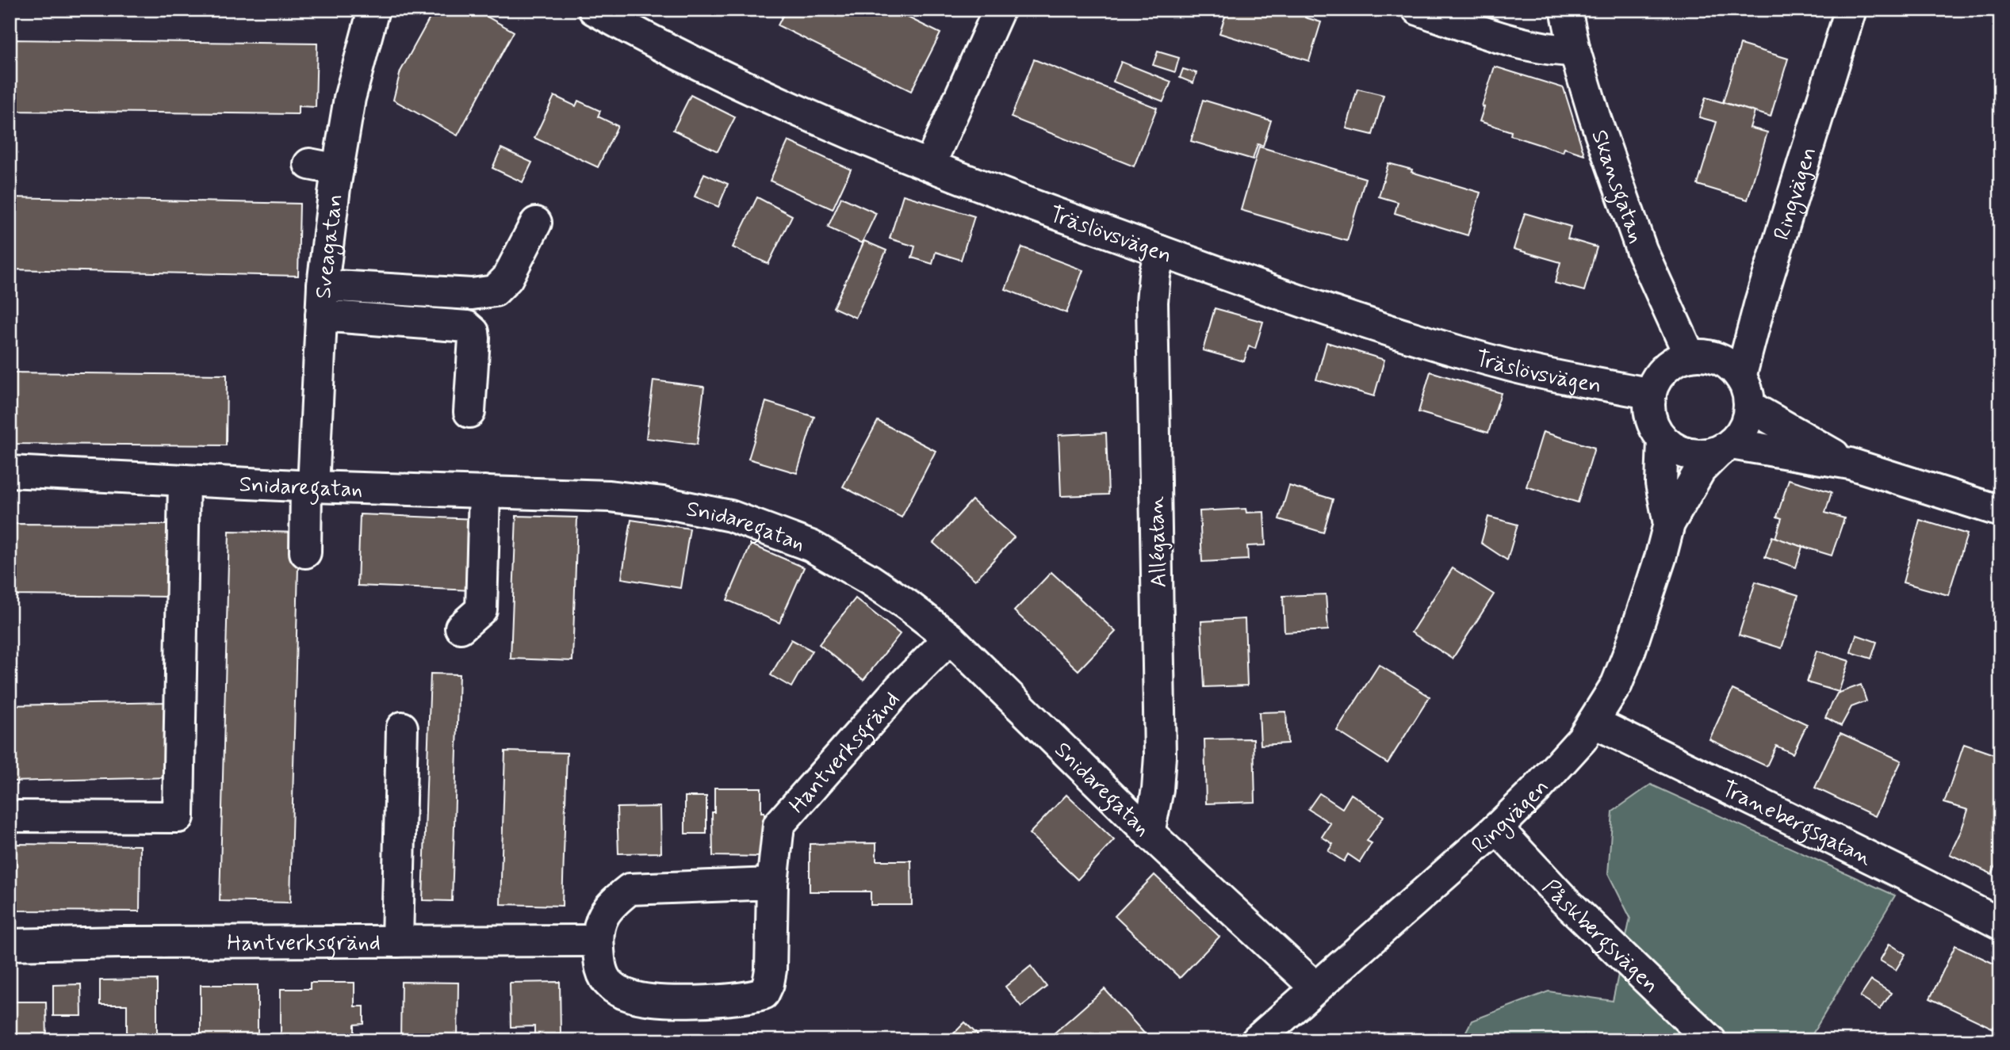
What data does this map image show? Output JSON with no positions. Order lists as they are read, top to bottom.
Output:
{
  "streets": {
    "street": [
      "Skansgatan",
      "Ringvägen",
      "Träslövsvägen",
      "Sveagatan",
      "Snidaregatan",
      "Allégatan",
      "Hantverksgränd",
      "Tranebergsgatan",
      "Påskbergsvägen"
    ]
  },
  "crossings": [
    ["Skansgatan", "Ringvägen"],
    ["Skansgatan", "Träslövsvägen"],
    ["Ringvägen", "Träslövsvägen"],
    ["Ringvägen", "Snidaregatan"],
    ["Ringvägen", "Tranebergsgatan"],
    ["Ringvägen", "Påskbergsvägen"],
    ["Träslövsvägen", "Allégatan"],
    ["Sveagatan", "Snidaregatan"],
    ["Snidaregatan", "Allégatan"],
    ["Snidaregatan", "Hantverksgränd"]
  ]
}
